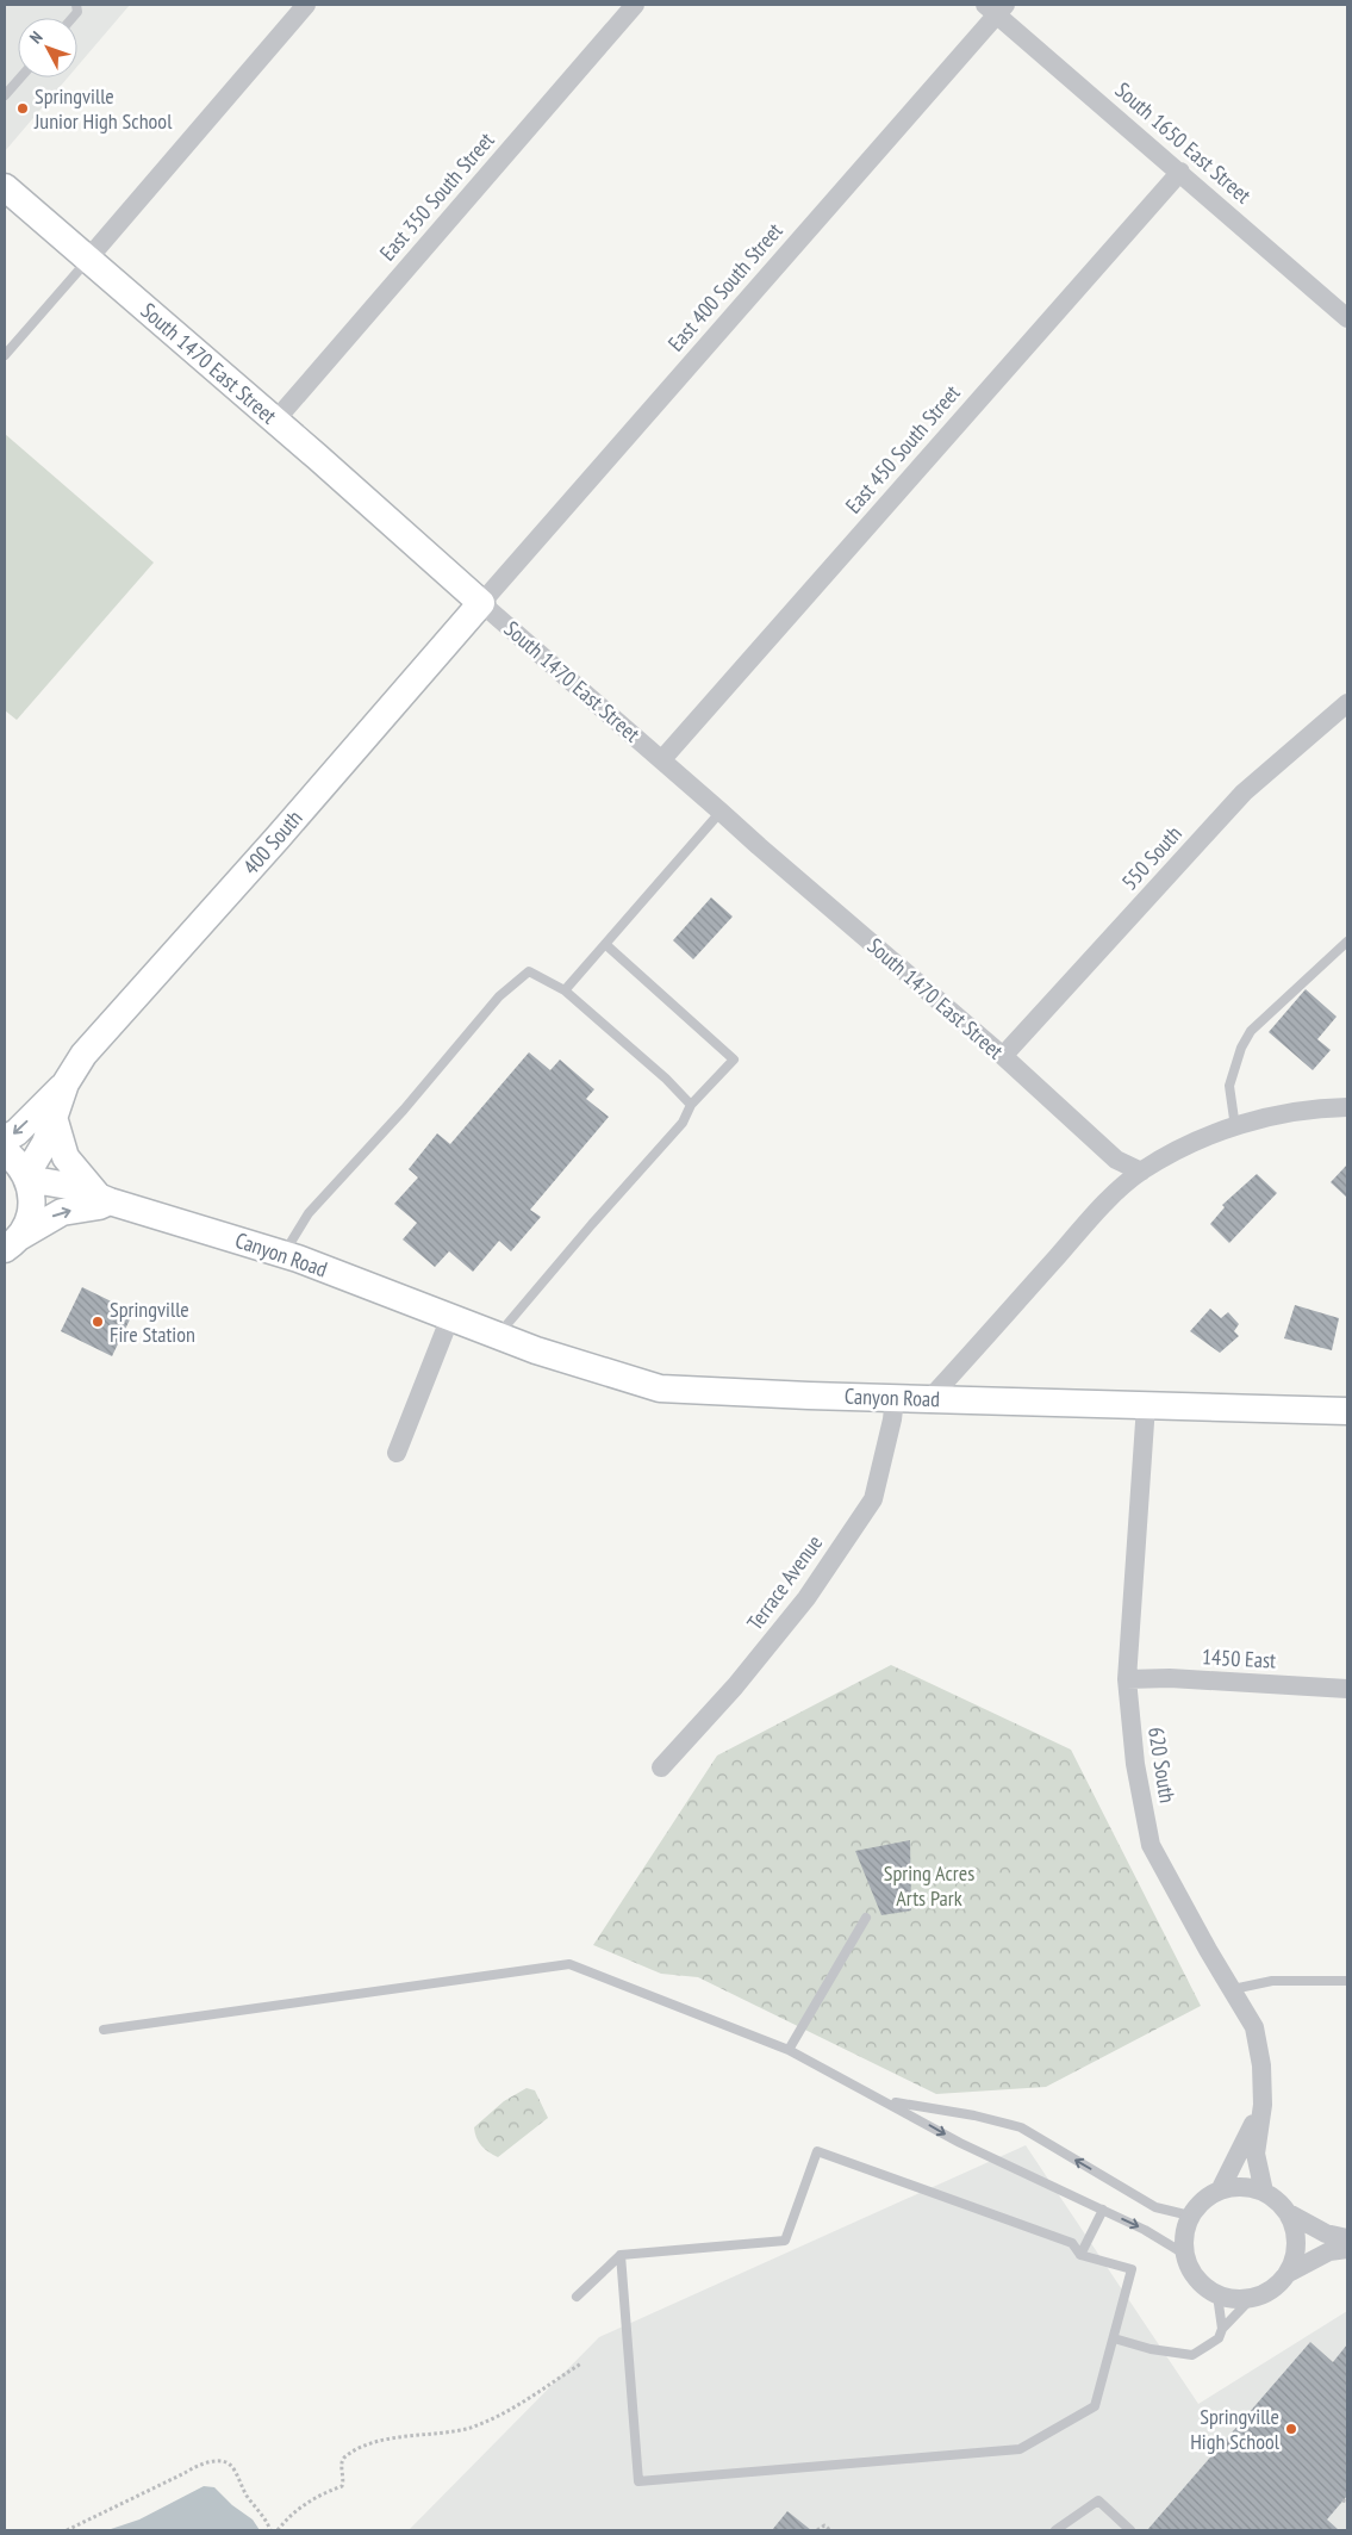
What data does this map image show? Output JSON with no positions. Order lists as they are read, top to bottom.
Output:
{
  "streets": {
    "main road": ["South 1470 East Street", "400 South", "Canyon Road"],
    "street": [
      "South 1650 East Street",
      "East 350 South Street",
      "East 400 South Street",
      "East 450 South Street",
      "550 South",
      "Terrace Avenue",
      "1450 East",
      "620 South"
    ]
  },
  "crossings": [
    ["South 1650 East Street", "East 400 South Street"],
    ["South 1650 East Street", "East 450 South Street"],
    ["East 350 South Street", "South 1470 East Street"],
    ["East 400 South Street", "South 1470 East Street"],
    ["East 400 South Street", "400 South"],
    ["South 1470 East Street", "East 450 South Street"],
    ["South 1470 East Street", "400 South"],
    ["South 1470 East Street", "550 South"],
    ["400 South", "Canyon Road"],
    ["Canyon Road", "Terrace Avenue"],
    ["Canyon Road", "620 South"],
    ["1450 East", "620 South"]
  ],
  "parks": ["Spring Acres Arts Park"],
  "places": ["Springville Junior High School", "Springville Fire Station", "Springville High School"],
  "north": "top left"
}
